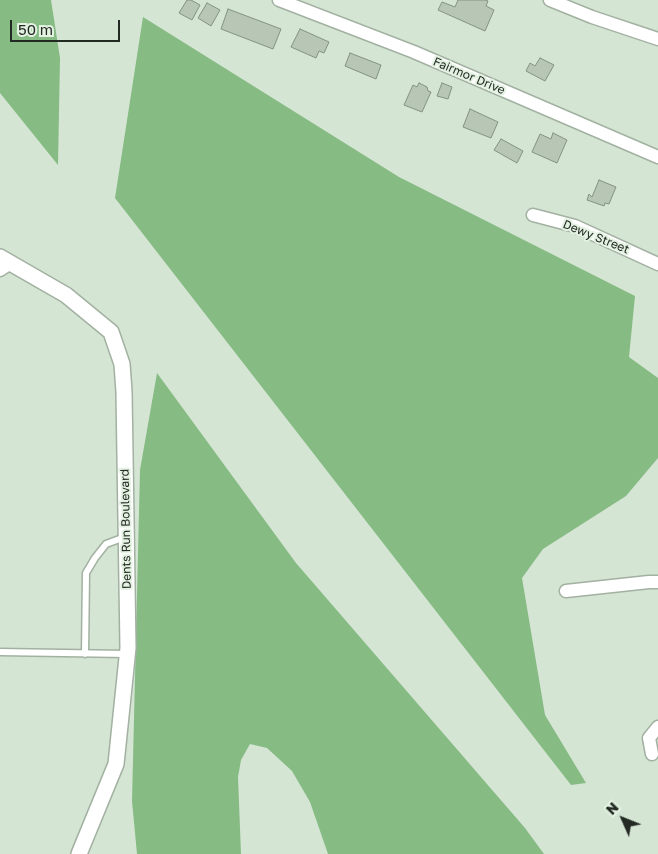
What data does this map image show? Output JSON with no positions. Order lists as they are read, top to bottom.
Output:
{
  "streets": {
    "street": ["Fairmor Drive", "Dewy Street", "Dents Run Boulevard"]
  },
  "scale_bar": "50 m",
  "north": "top left"
}
